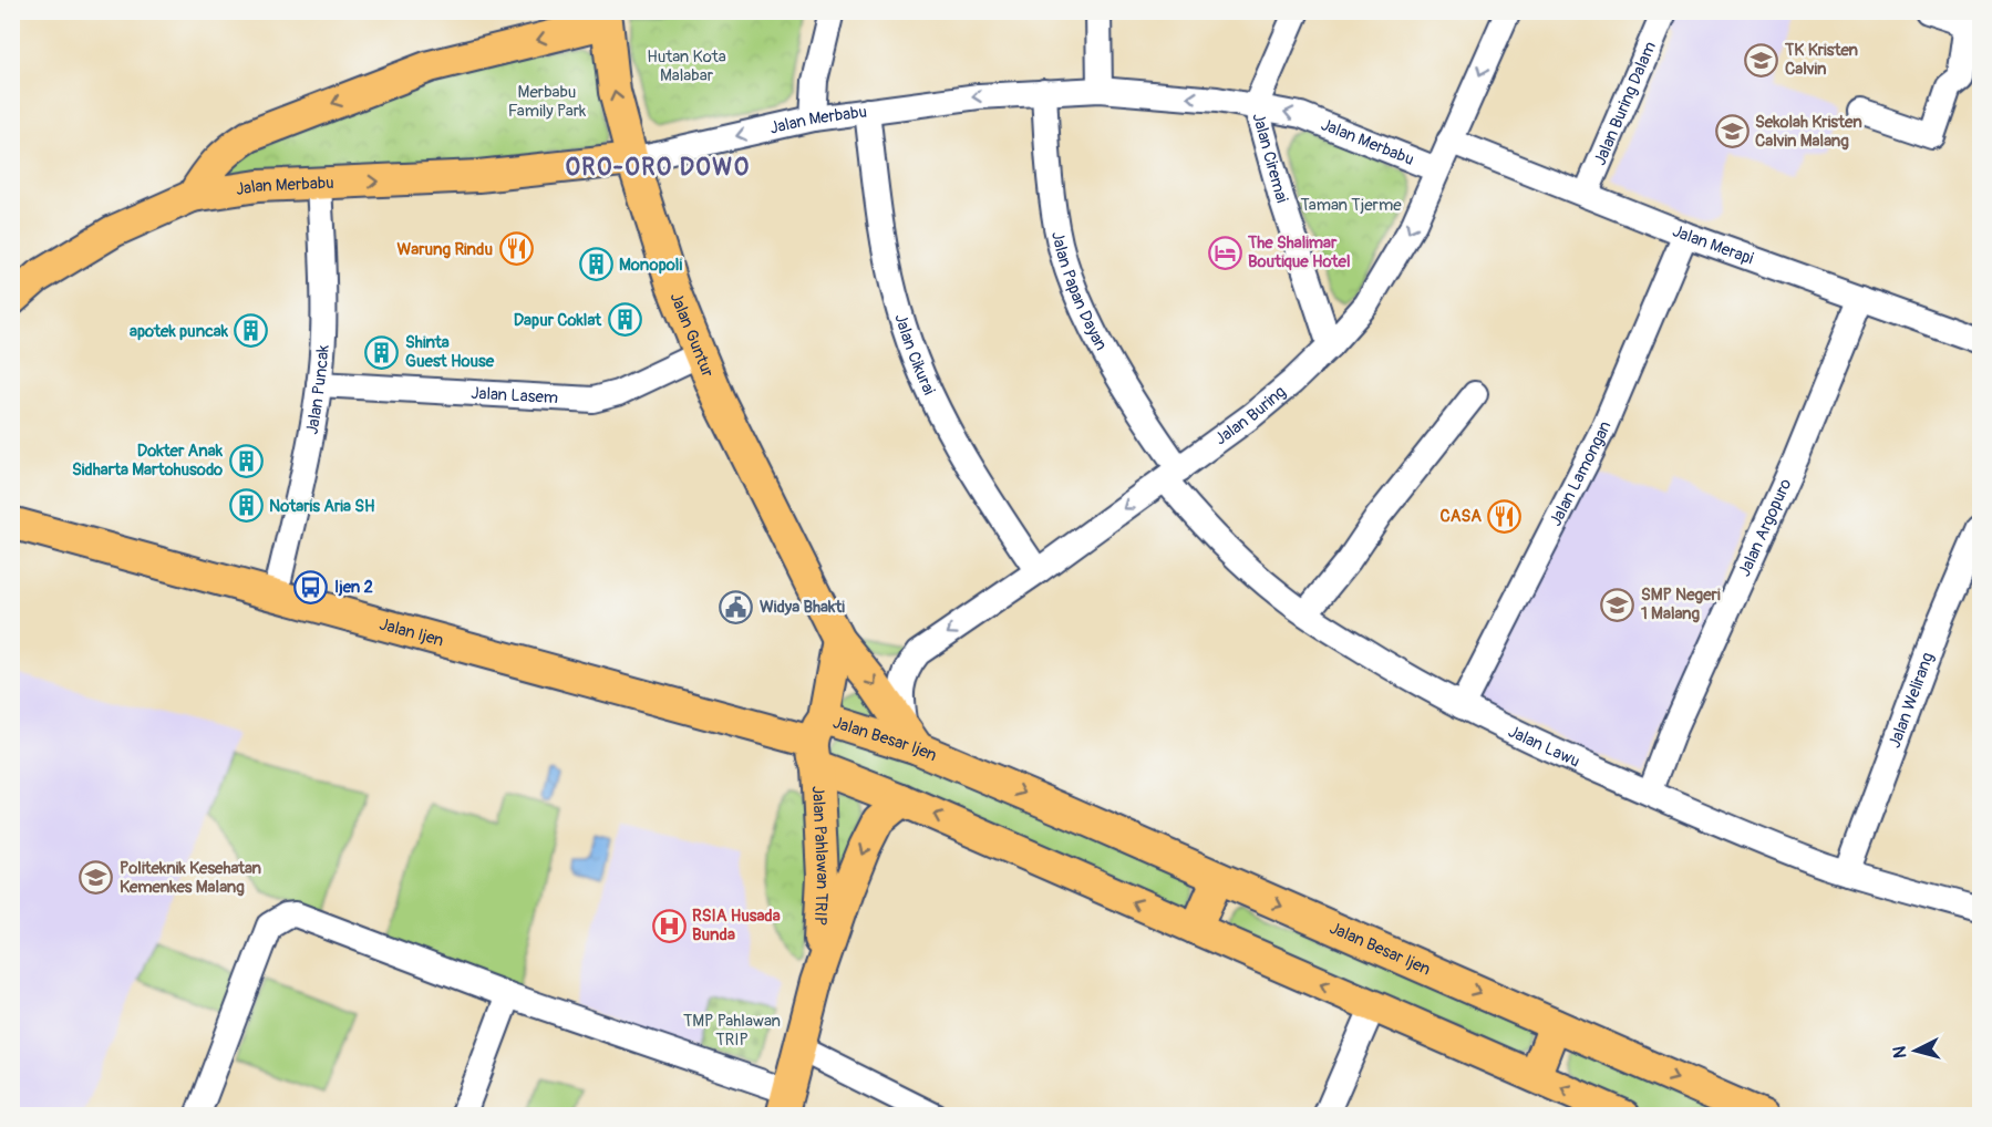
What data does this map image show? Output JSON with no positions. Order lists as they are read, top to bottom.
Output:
{
  "streets": {
    "main road": [
      "Jalan Merbabu",
      "Jalan Guntur",
      "Jalan Ijen",
      "Jalan Besar Ijen",
      "Jalan Pahlawan TRIP"
    ],
    "street": [
      "Jalan Buring Dalam",
      "Jalan Ciremai",
      "Jalan Merapi",
      "Jalan Papan Dayan",
      "Jalan Cikurai",
      "Jalan Puncak",
      "Jalan Lasem",
      "Jalan Buring",
      "Jalan Lamongan",
      "Jalan Argopuro",
      "Jalan Welirang",
      "Jalan Lawu"
    ]
  },
  "crossings": [
    ["Jalan Buring Dalam", "Jalan Merapi"],
    ["Jalan Merbabu", "Jalan Ciremai"],
    ["Jalan Merbabu", "Jalan Papan Dayan"],
    ["Jalan Merbabu", "Jalan Guntur"],
    ["Jalan Merbabu", "Jalan Cikurai"],
    ["Jalan Merbabu", "Jalan Puncak"],
    ["Jalan Merbabu", "Jalan Buring"],
    ["Jalan Ciremai", "Jalan Buring"],
    ["Jalan Merapi", "Jalan Buring"],
    ["Jalan Merapi", "Jalan Lamongan"],
    ["Jalan Merapi", "Jalan Argopuro"],
    ["Jalan Papan Dayan", "Jalan Buring"],
    ["Jalan Papan Dayan", "Jalan Lawu"],
    ["Jalan Guntur", "Jalan Lasem"],
    ["Jalan Guntur", "Jalan Buring"],
    ["Jalan Guntur", "Jalan Besar Ijen"],
    ["Jalan Guntur", "Jalan Pahlawan TRIP"],
    ["Jalan Cikurai", "Jalan Buring"],
    ["Jalan Puncak", "Jalan Lasem"],
    ["Jalan Puncak", "Jalan Ijen"],
    ["Jalan Buring", "Jalan Besar Ijen"],
    ["Jalan Buring", "Jalan Lawu"],
    ["Jalan Lamongan", "Jalan Lawu"],
    ["Jalan Argopuro", "Jalan Lawu"],
    ["Jalan Ijen", "Jalan Besar Ijen"],
    ["Jalan Ijen", "Jalan Pahlawan TRIP"],
    ["Jalan Welirang", "Jalan Lawu"],
    ["Jalan Besar Ijen", "Jalan Pahlawan TRIP"]
  ],
  "one_way": ["Jalan Buring"],
  "districts": ["ORO-ORO DOWO"],
  "parks": [
    "Hutan Kota Malabar",
    "Merbabu Family Park",
    "Taman Tjerme",
    "TMP Pahlawan TRIP"
  ],
  "places": {
    "school or university": [
      "TK Kristen Calvin",
      "Sekolah Kristen Calvin Malang",
      "SMP Negeri 1 Malang",
      "Politeknik Kesehatan Kemenkes Malang"
    ],
    "restaurant": ["Warung Rindu", "CASA"],
    "hotel": ["The Shalimar Boutique Hotel"],
    "building": [
      "Monopoli",
      "Dapur Coklat",
      "apotek puncak",
      "Shinta Guest House",
      "Dokter Anak Sidharta Martohusodo",
      "Notaris Aria SH"
    ],
    "bus stop": ["Ijen 2"],
    "public building": ["Widya Bhakti"],
    "hospital": ["RSIA Husada Bunda"]
  },
  "north": "left"
}
